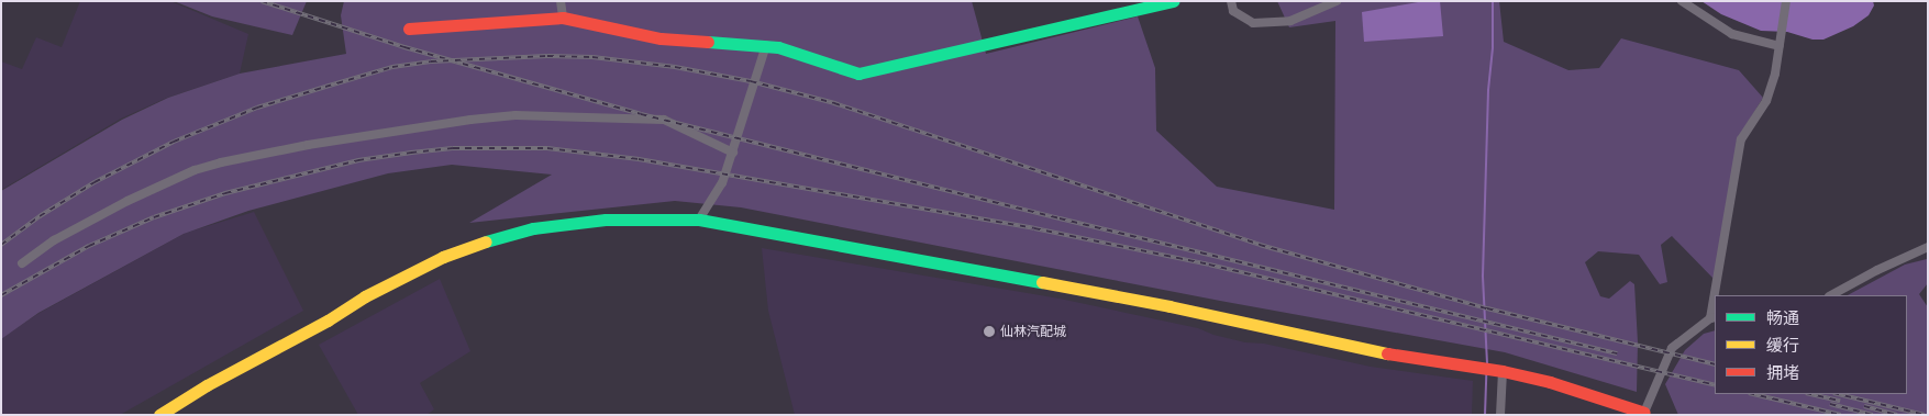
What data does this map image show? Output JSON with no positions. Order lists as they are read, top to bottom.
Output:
{
  "places": ["仙林汽配城"],
  "legend": ["畅通", "缓行", "拥堵"]
}
